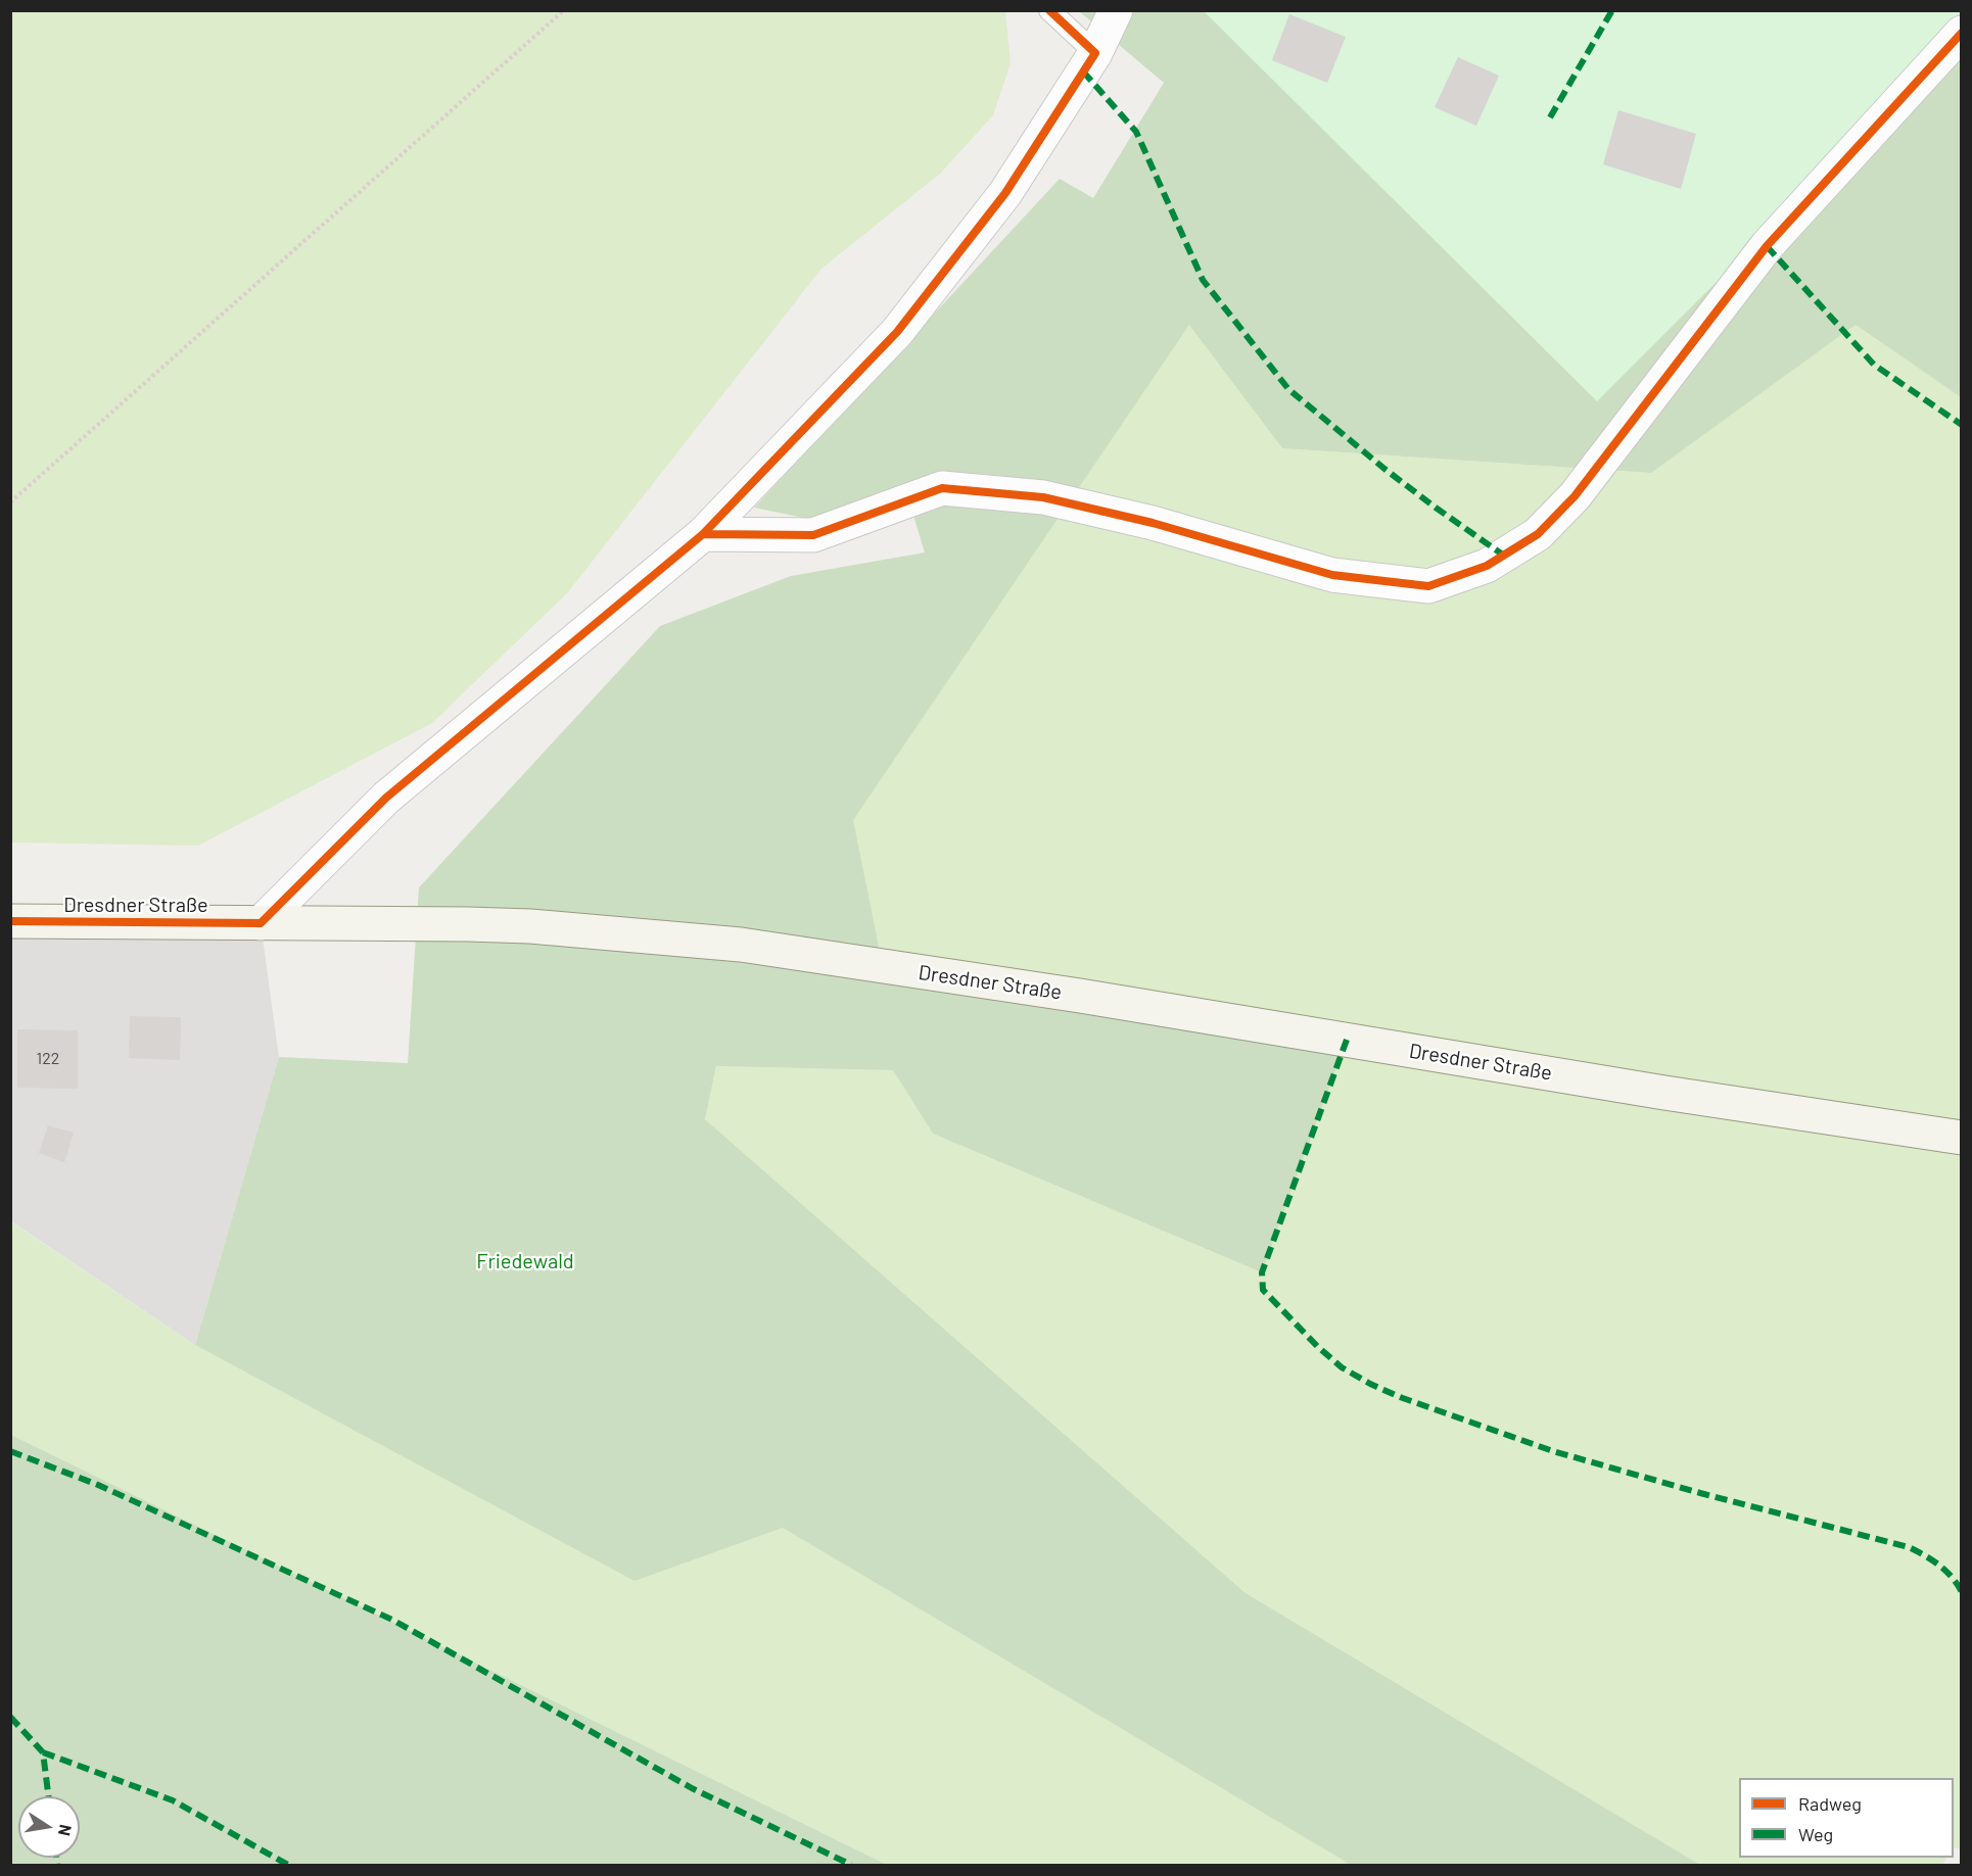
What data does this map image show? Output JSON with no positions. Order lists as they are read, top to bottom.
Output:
{
  "streets": {
    "main road": ["Dresdner Straße"]
  },
  "parks": ["Friedewald"],
  "house_numbers": ["122"],
  "legend": ["Radweg", "Weg"],
  "north": "right"
}
